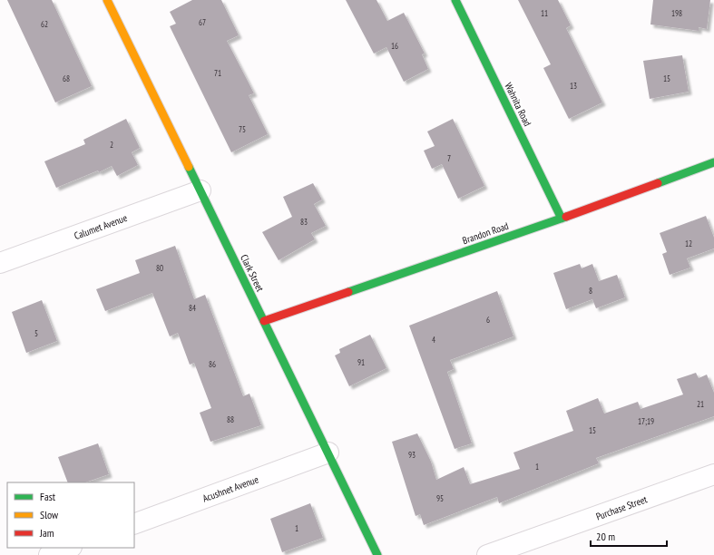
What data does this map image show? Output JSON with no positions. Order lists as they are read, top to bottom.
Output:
{
  "streets": {
    "street": [
      "Wahnita Road",
      "Calumet Avenue",
      "Brandon Road",
      "Clark Street",
      "Acushnet Avenue",
      "Purchase Street"
    ]
  },
  "crossings": [
    ["Wahnita Road", "Brandon Road"],
    ["Calumet Avenue", "Clark Street"],
    ["Brandon Road", "Clark Street"],
    ["Clark Street", "Acushnet Avenue"]
  ],
  "house_numbers": [
    "11",
    "198",
    "67",
    "62",
    "16",
    "71",
    "68",
    "15",
    "13",
    "75",
    "2",
    "7",
    "83",
    "12",
    "80",
    "8",
    "84",
    "6",
    "5",
    "4",
    "91",
    "86",
    "21",
    "88",
    "17;19",
    "15",
    "93",
    "1",
    "95",
    "1"
  ],
  "legend": ["Fast", "Slow", "Jam"],
  "scale_bar": "20 m"
}
